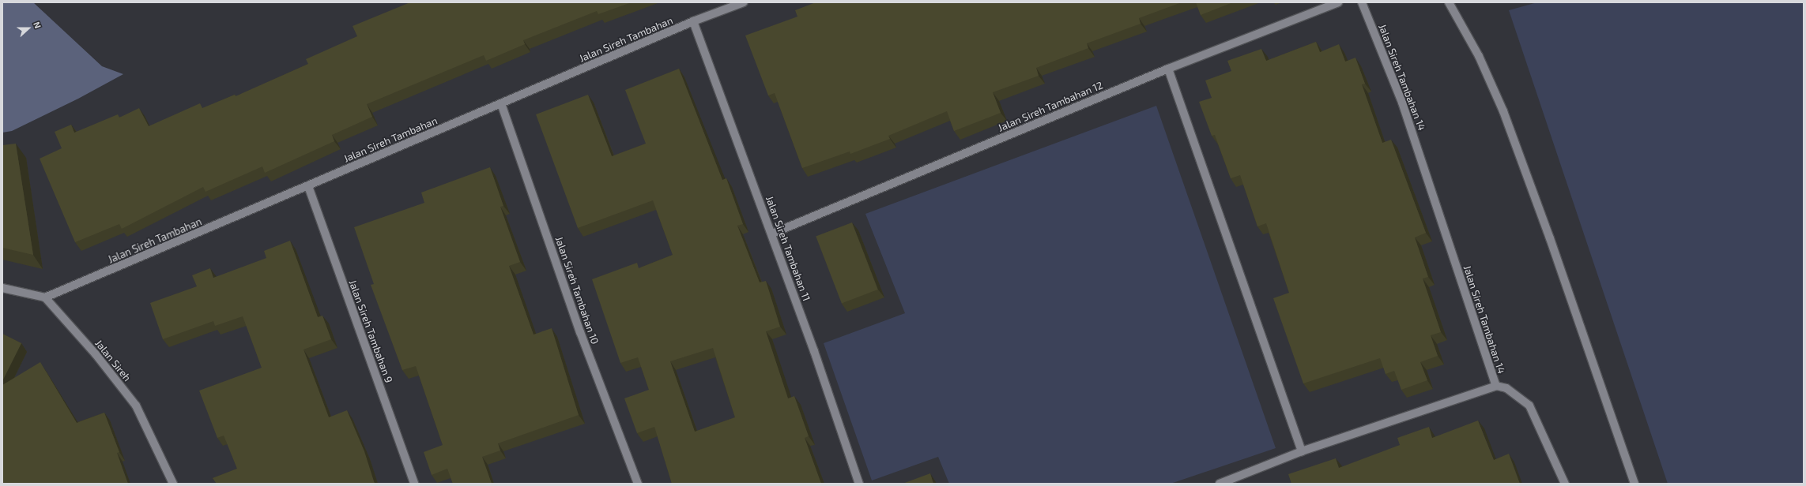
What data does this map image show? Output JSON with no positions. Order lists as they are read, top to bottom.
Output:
{
  "streets": {
    "street": [
      "Jalan Sireh Tambahan",
      "Jalan Sireh Tambahan 14",
      "Jalan Sireh Tambahan 12",
      "Jalan Sireh Tambahan 11",
      "Jalan Sireh Tambahan 10",
      "Jalan Sireh Tambahan 9",
      "Jalan Sireh"
    ]
  },
  "crossings": [
    ["Jalan Sireh Tambahan", "Jalan Sireh Tambahan 11"],
    ["Jalan Sireh Tambahan", "Jalan Sireh Tambahan 10"],
    ["Jalan Sireh Tambahan", "Jalan Sireh Tambahan 9"],
    ["Jalan Sireh Tambahan", "Jalan Sireh"],
    ["Jalan Sireh Tambahan 12", "Jalan Sireh Tambahan 11"]
  ],
  "north": "right"
}
